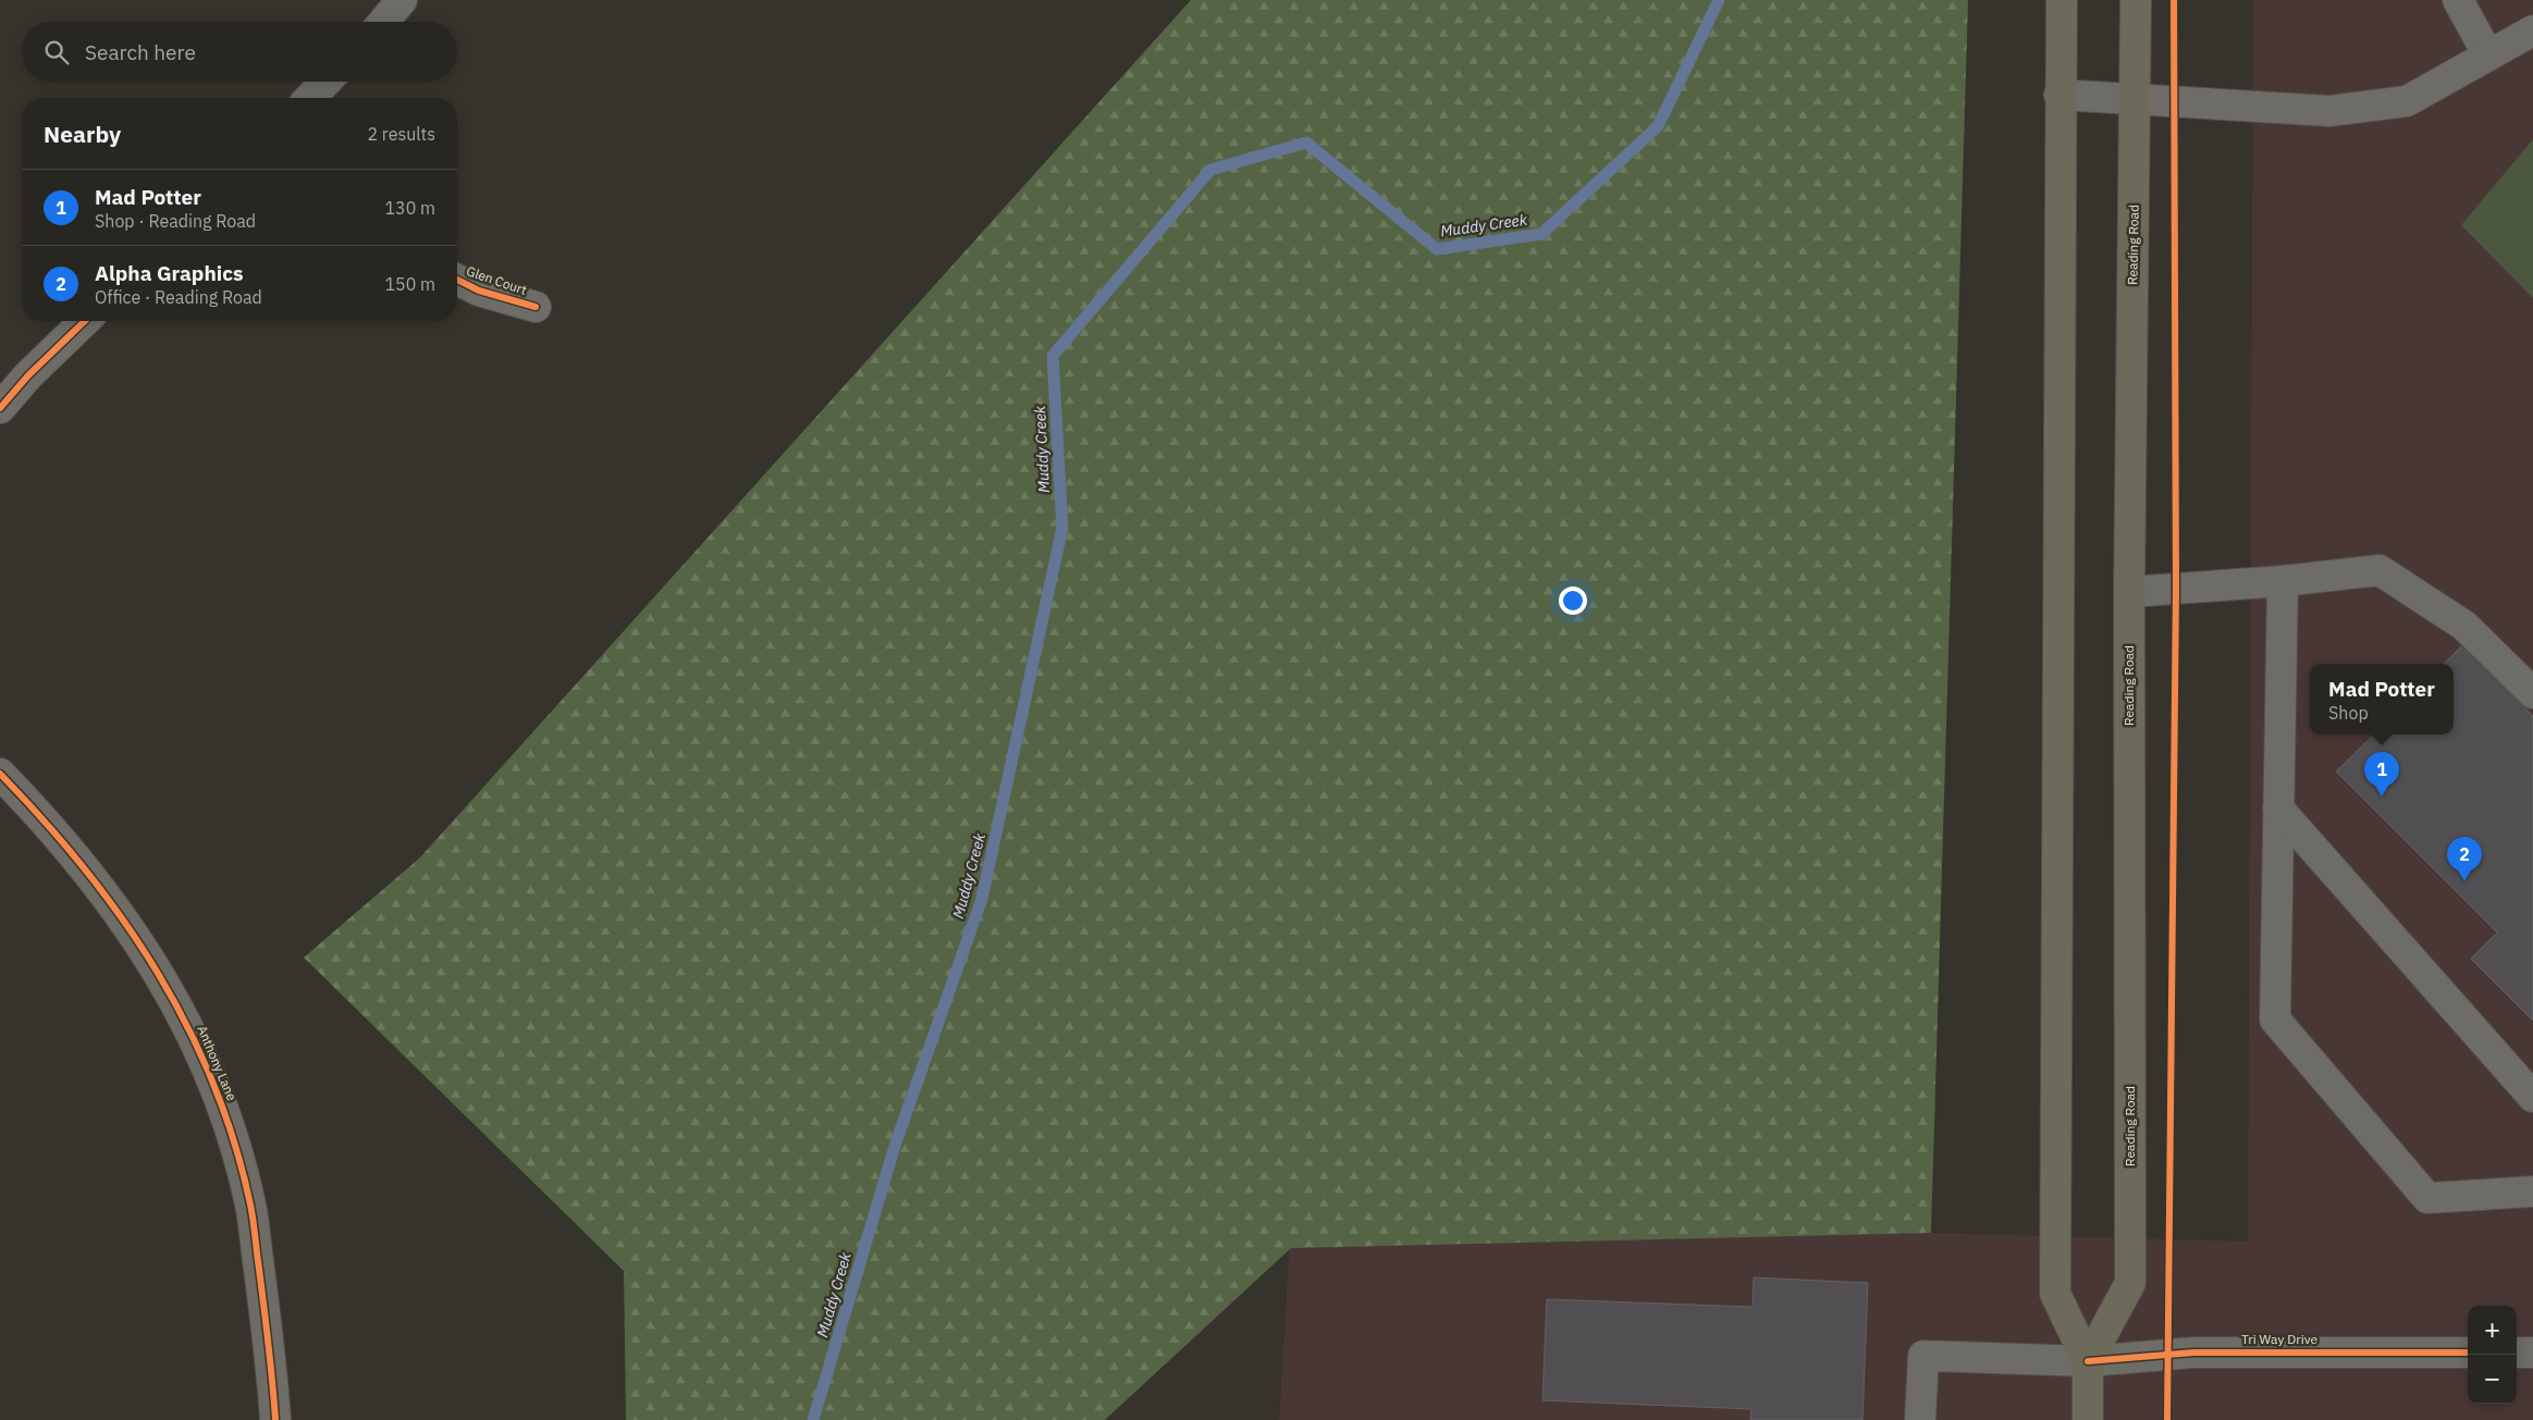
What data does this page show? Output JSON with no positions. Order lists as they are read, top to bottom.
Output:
{
  "streets": {
    "main road": ["Reading Road"],
    "street": ["Glen Court", "Anthony Lane", "Tri Way Drive"]
  },
  "crossings": [
    ["Reading Road", "Tri Way Drive"]
  ],
  "water": ["Muddy Creek"],
  "page": {
    "search": "Search here",
    "heading": ["Nearby", "2 results"],
    "list": [
      {
        "mark": "1",
        "name": "Mad Potter",
        "note": "Shop · Reading Road",
        "value": "130 m"
      },
      {
        "mark": "2",
        "name": "Alpha Graphics",
        "note": "Office · Reading Road",
        "value": "150 m"
      }
    ],
    "popup": ["Mad Potter", "Shop"],
    "pins": ["1", "2"],
    "map_buttons": ["+", "−"]
  }
}
